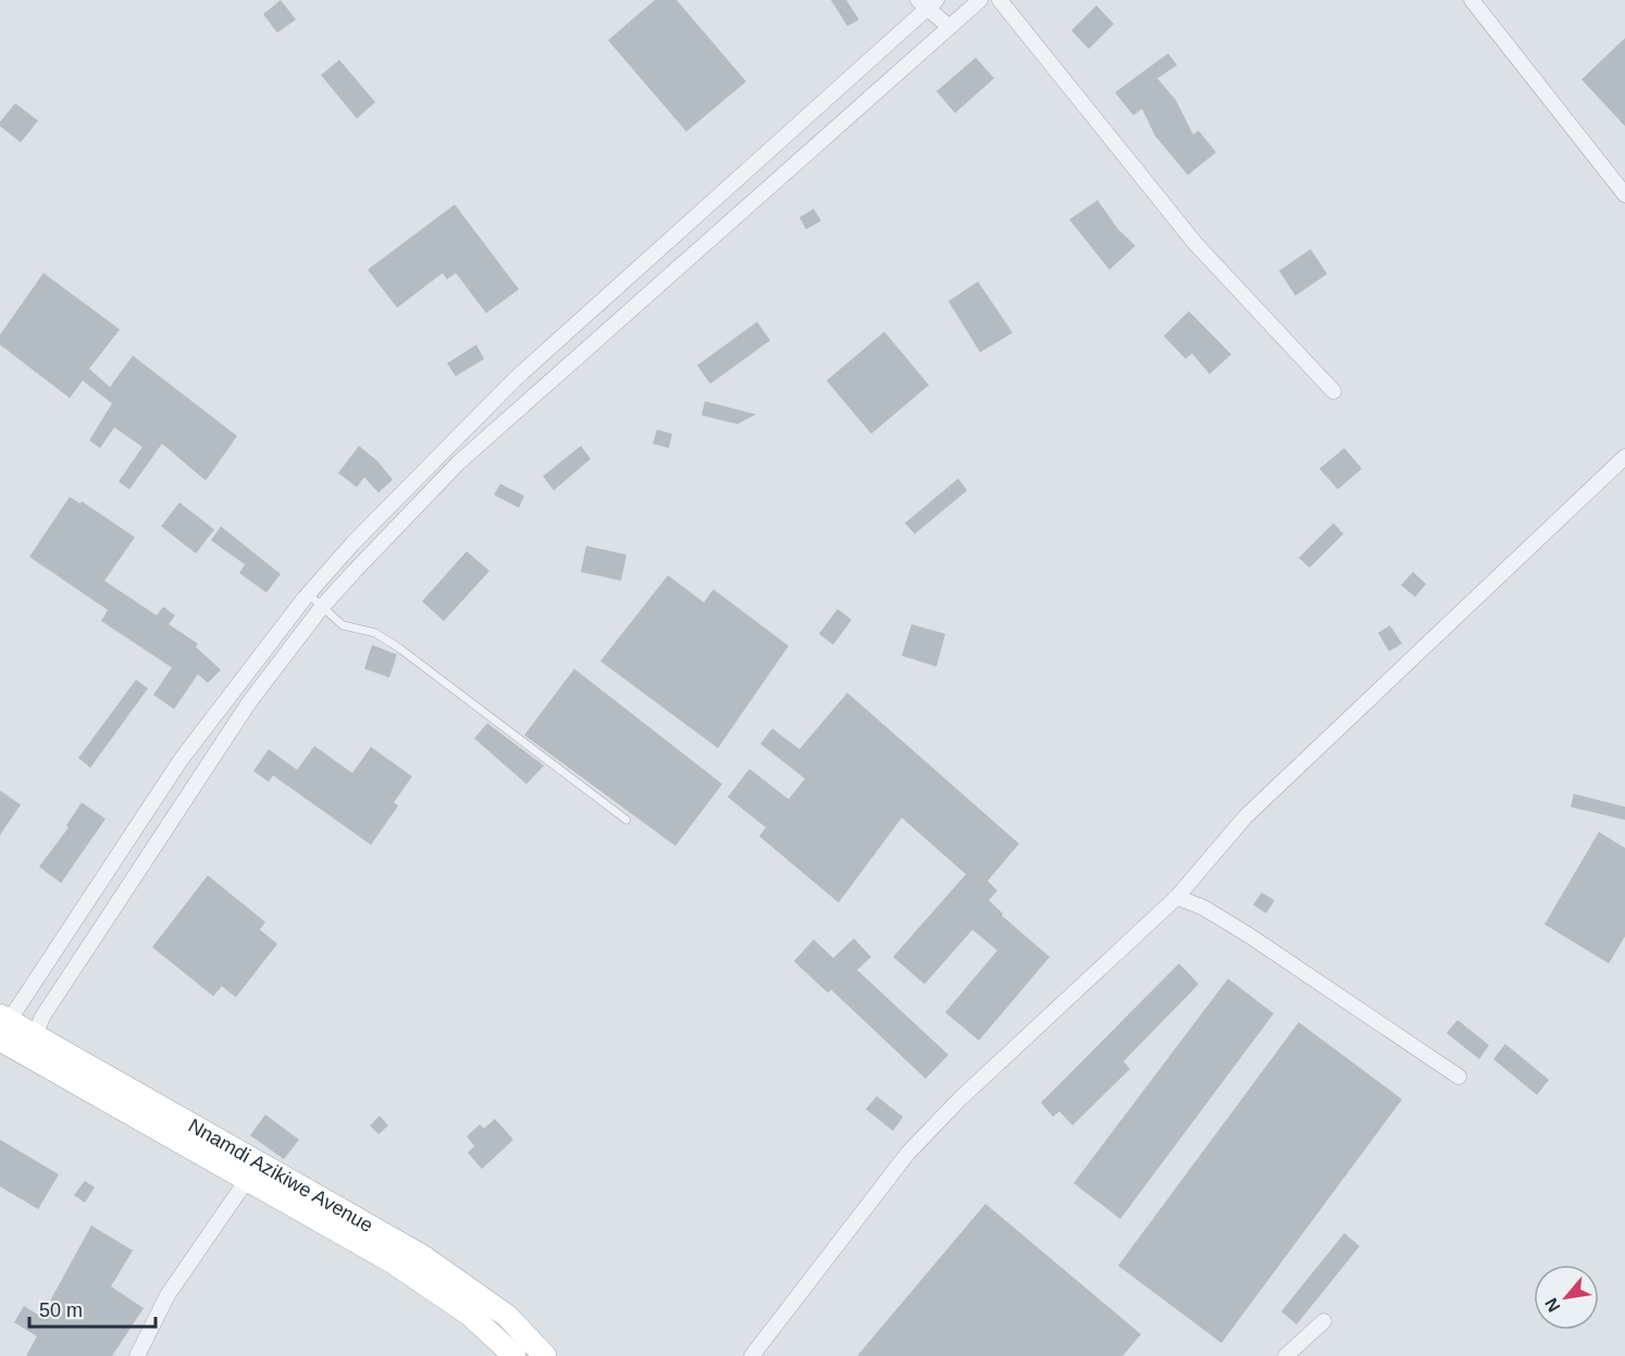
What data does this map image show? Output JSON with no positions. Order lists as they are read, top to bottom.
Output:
{
  "streets": {
    "main road": ["Nnamdi Azikiwe Avenue"]
  },
  "scale_bar": "50 m",
  "north": "bottom left"
}
